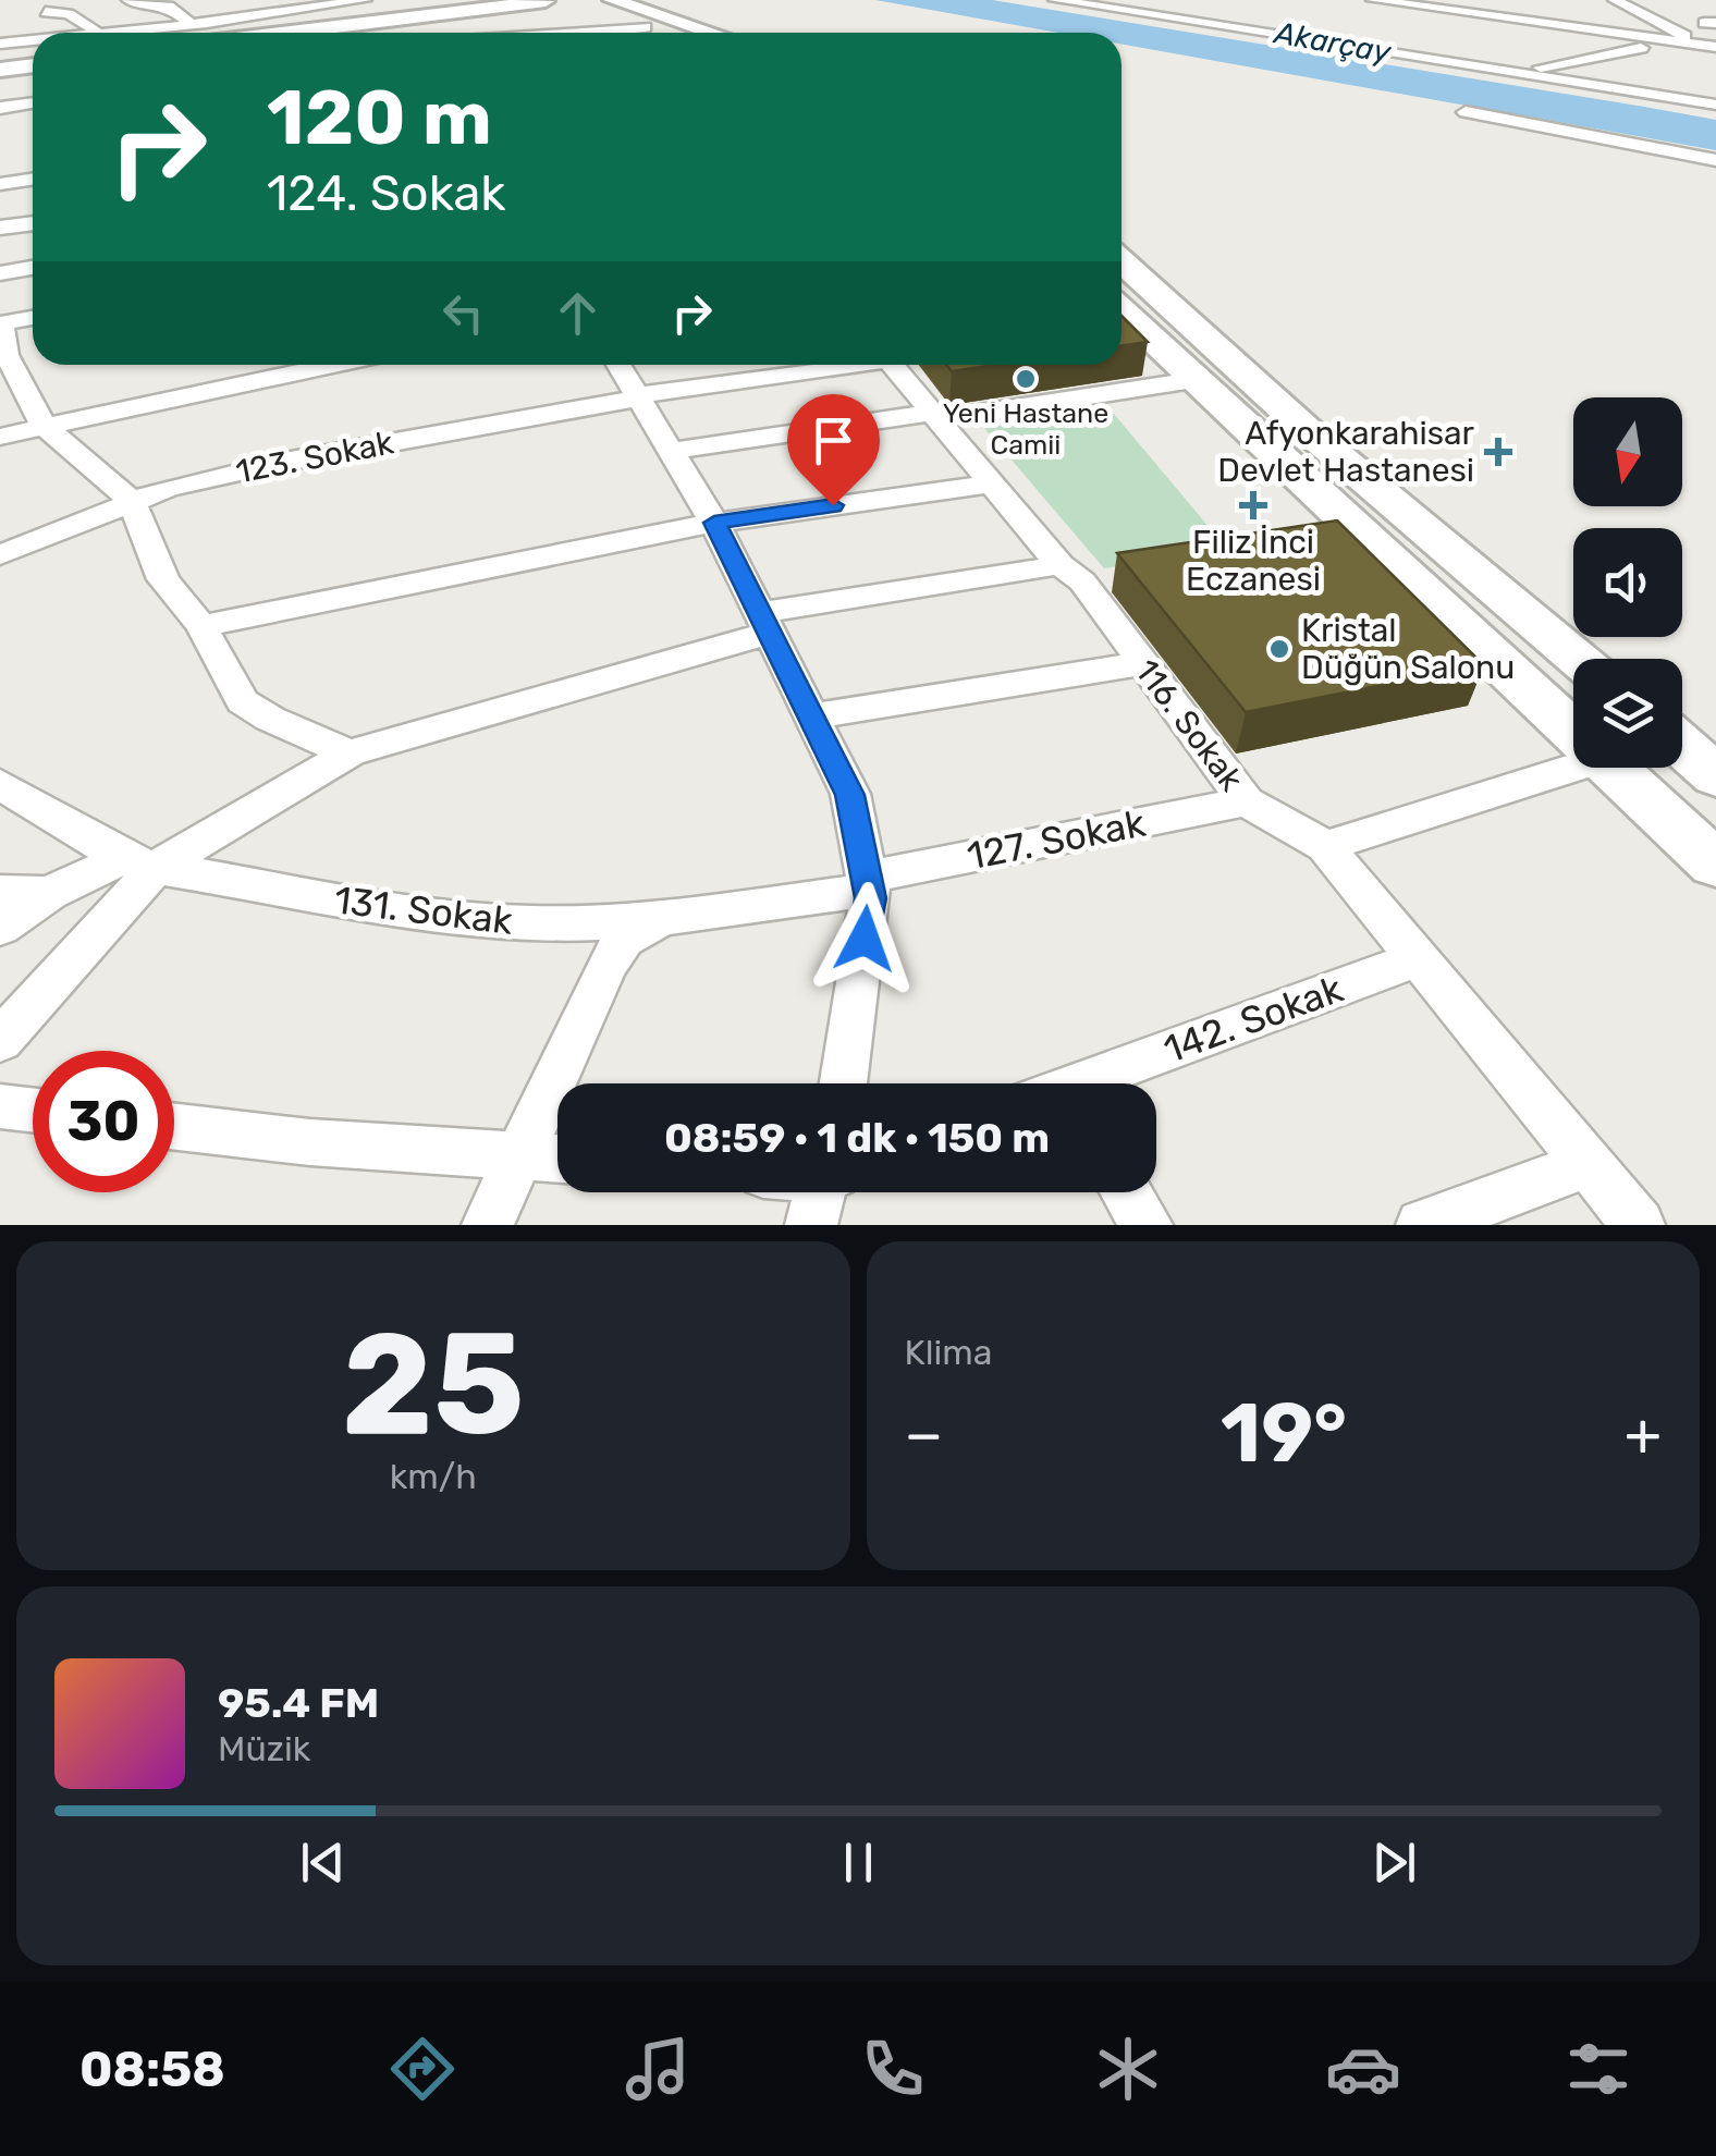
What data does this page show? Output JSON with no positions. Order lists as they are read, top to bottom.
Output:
{
  "streets": {
    "street": [
      "123. Sokak",
      "116. Sokak",
      "127. Sokak",
      "131. Sokak",
      "142. Sokak"
    ]
  },
  "crossings": [
    ["116. Sokak", "127. Sokak"],
    ["116. Sokak", "142. Sokak"],
    ["127. Sokak", "131. Sokak"]
  ],
  "water": ["Akarçay"],
  "places": {
    "other": ["Yeni Hastane Camii", "Kristal Düğün Salonu"],
    "health": ["Afyonkarahisar Devlet Hastanesi", "Filiz İnci Eczanesi"]
  },
  "north": "bottom",
  "page": {
    "turn": ["120 m", "124. Sokak"],
    "limit": "30",
    "trip": "08:59 · 1 dk · 150 m",
    "tile": [
      ["25", "km/h"],
      "Klima"
    ],
    "heat": ["−", "19°", "+"],
    "song": ["95.4 FM", "Müzik"],
    "tabs": "08:58"
  }
}
